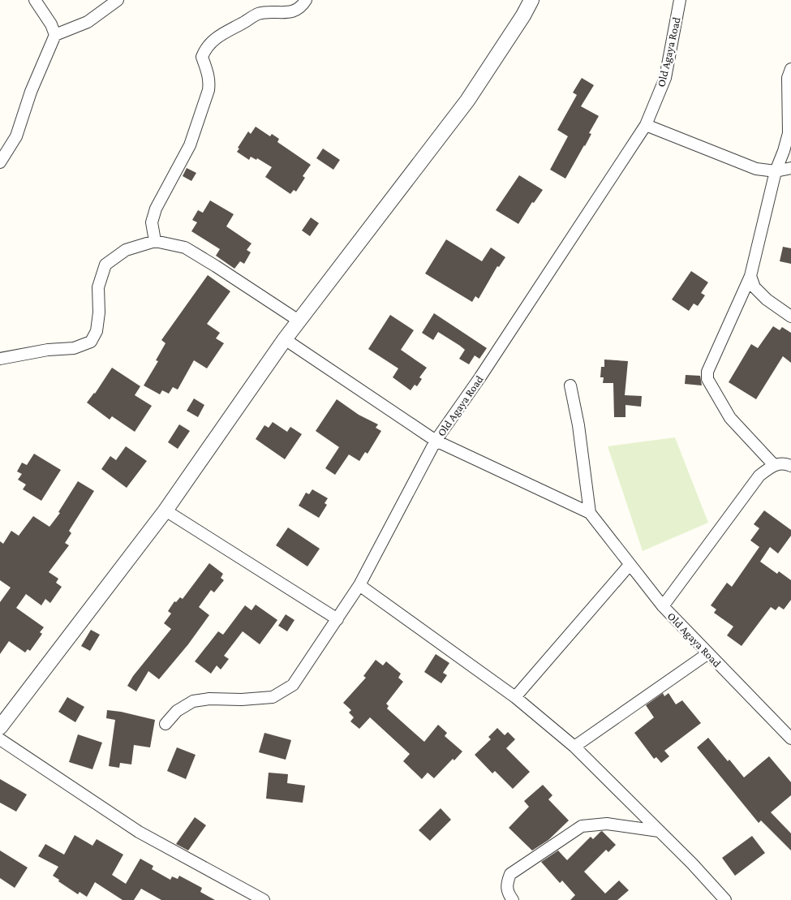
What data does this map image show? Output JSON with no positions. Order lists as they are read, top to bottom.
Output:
{
  "streets": {
    "street": ["Old Agaya Road"]
  }
}
